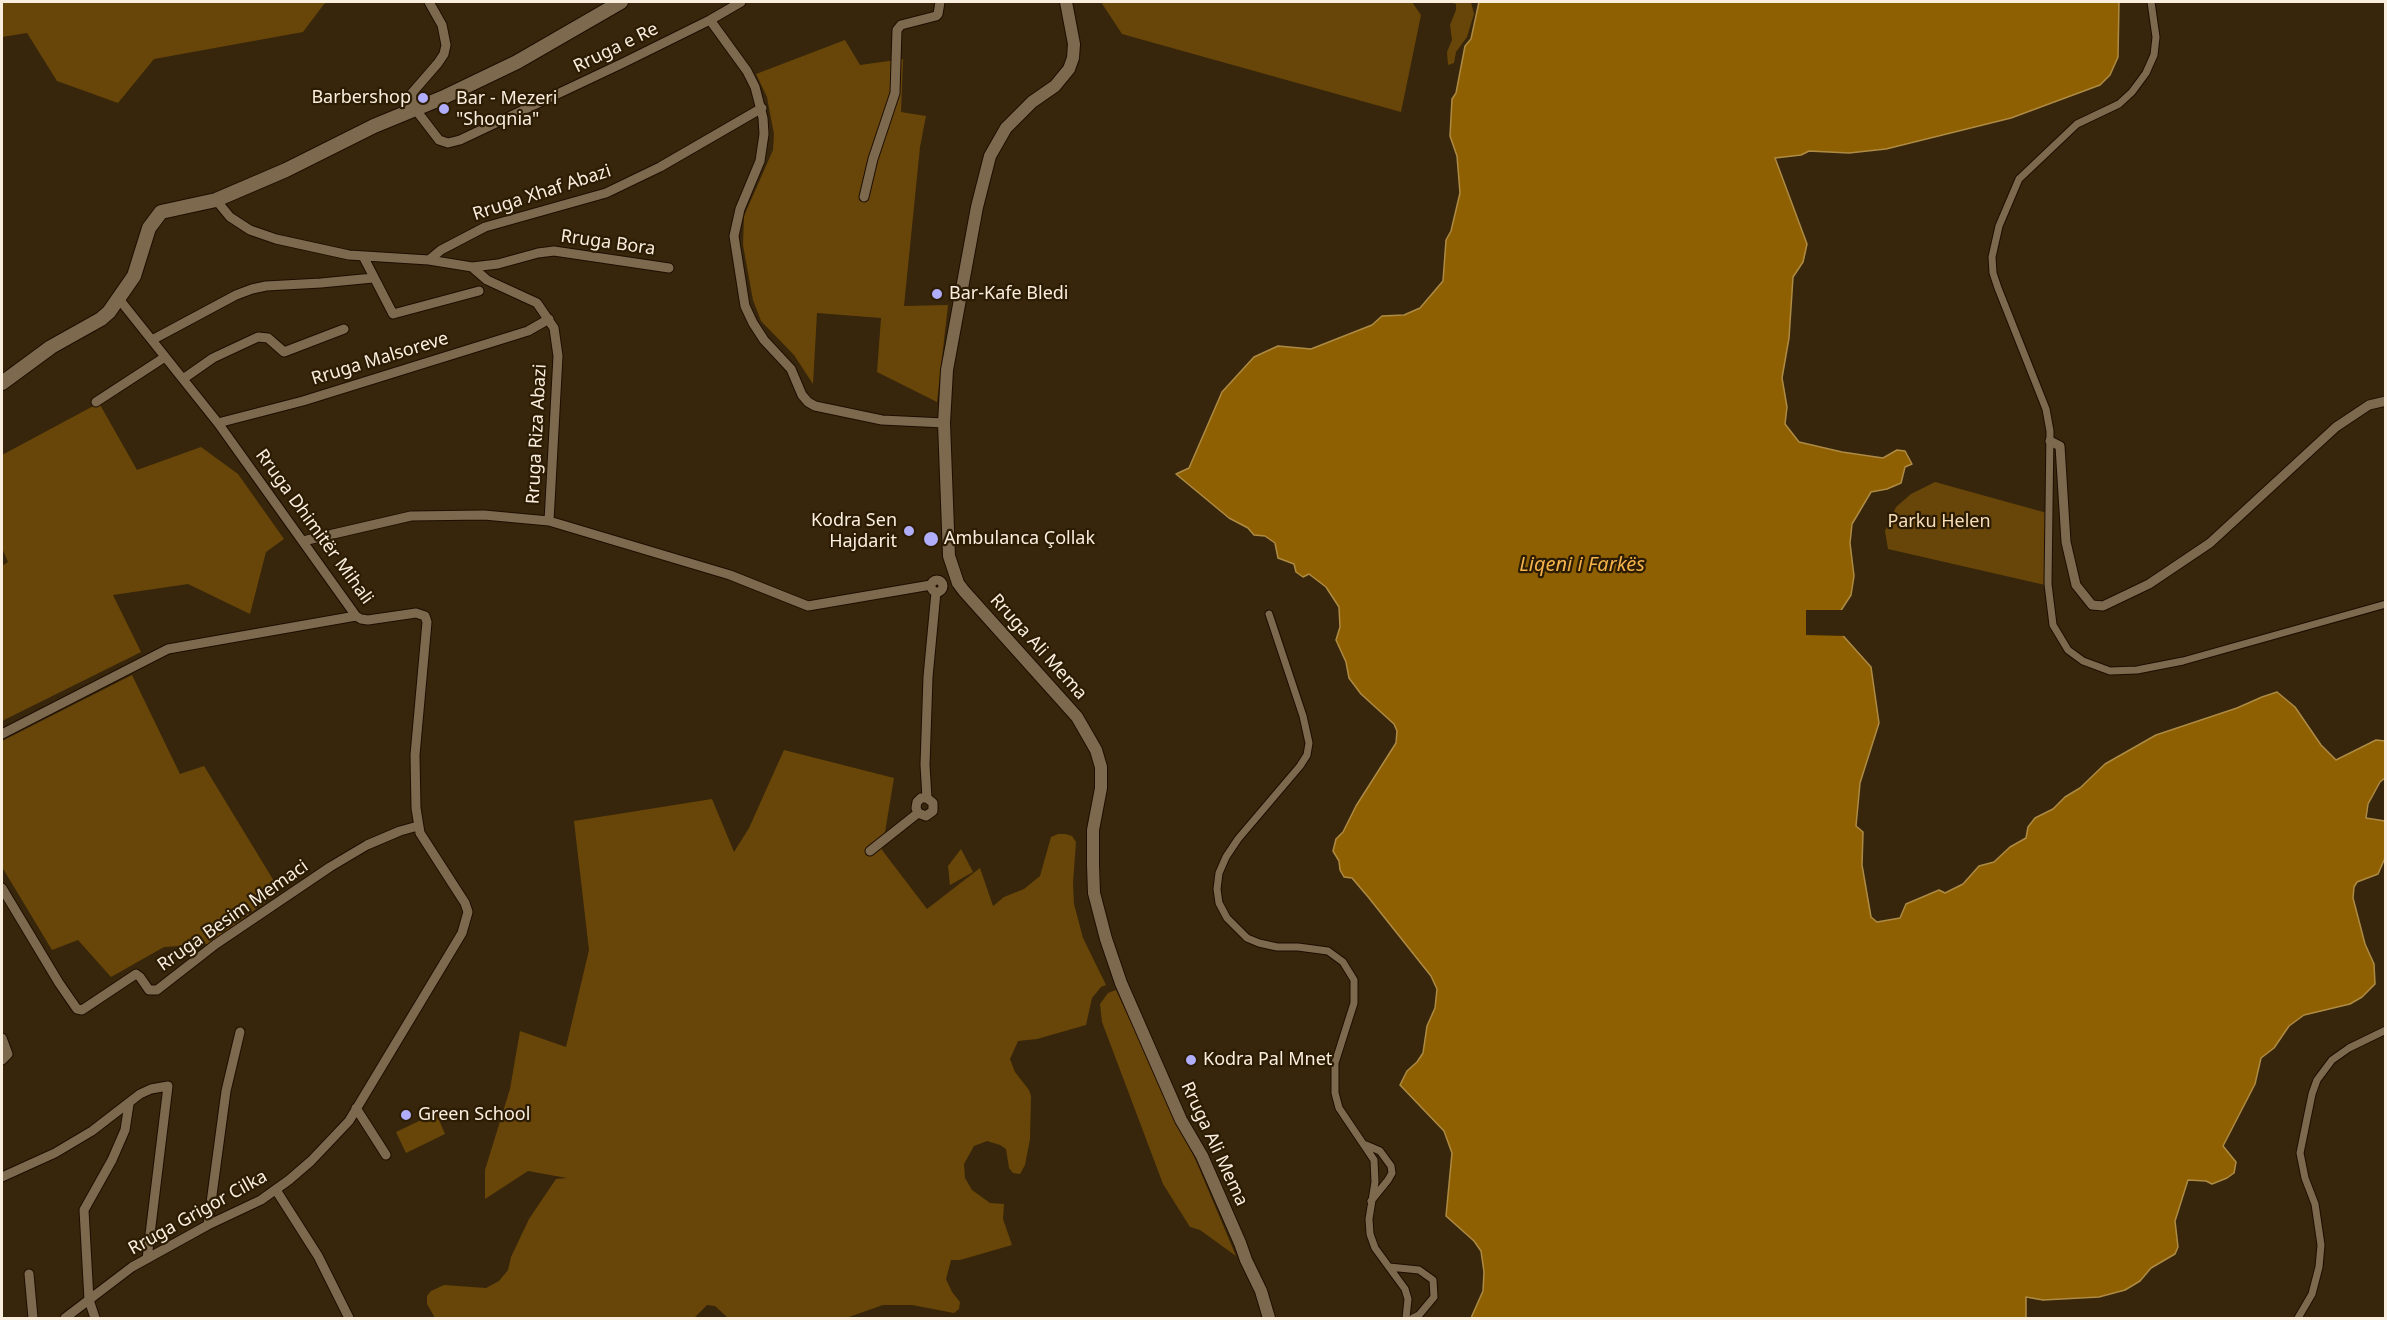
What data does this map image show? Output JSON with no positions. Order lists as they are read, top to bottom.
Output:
{
  "streets": {
    "street": [
      "Rruga e Re",
      "Rruga Xhaf Abazi",
      "Rruga Bora",
      "Rruga Malsoreve",
      "Rruga Riza Abazi",
      "Rruga Dhimitër Mihali",
      "Rruga Ali Mema",
      "Rruga Besim Memaci",
      "Rruga Grigor Cilka"
    ]
  },
  "crossings": [
    ["Rruga Malsoreve", "Rruga Riza Abazi"],
    ["Rruga Malsoreve", "Rruga Dhimitër Mihali"],
    ["Rruga Dhimitër Mihali", "Rruga Besim Memaci"],
    ["Rruga Dhimitër Mihali", "Rruga Grigor Cilka"]
  ],
  "water": ["Liqeni i Farkës"],
  "parks": ["Parku Helen"],
  "places": [
    "Barbershop",
    "Bar - Mezeri \"Shoqnia\"",
    "Bar-Kafe Bledi",
    "Kodra Sen Hajdarit",
    "Ambulanca Çollak",
    "Kodra Pal Mnet",
    "Green School"
  ]
}
